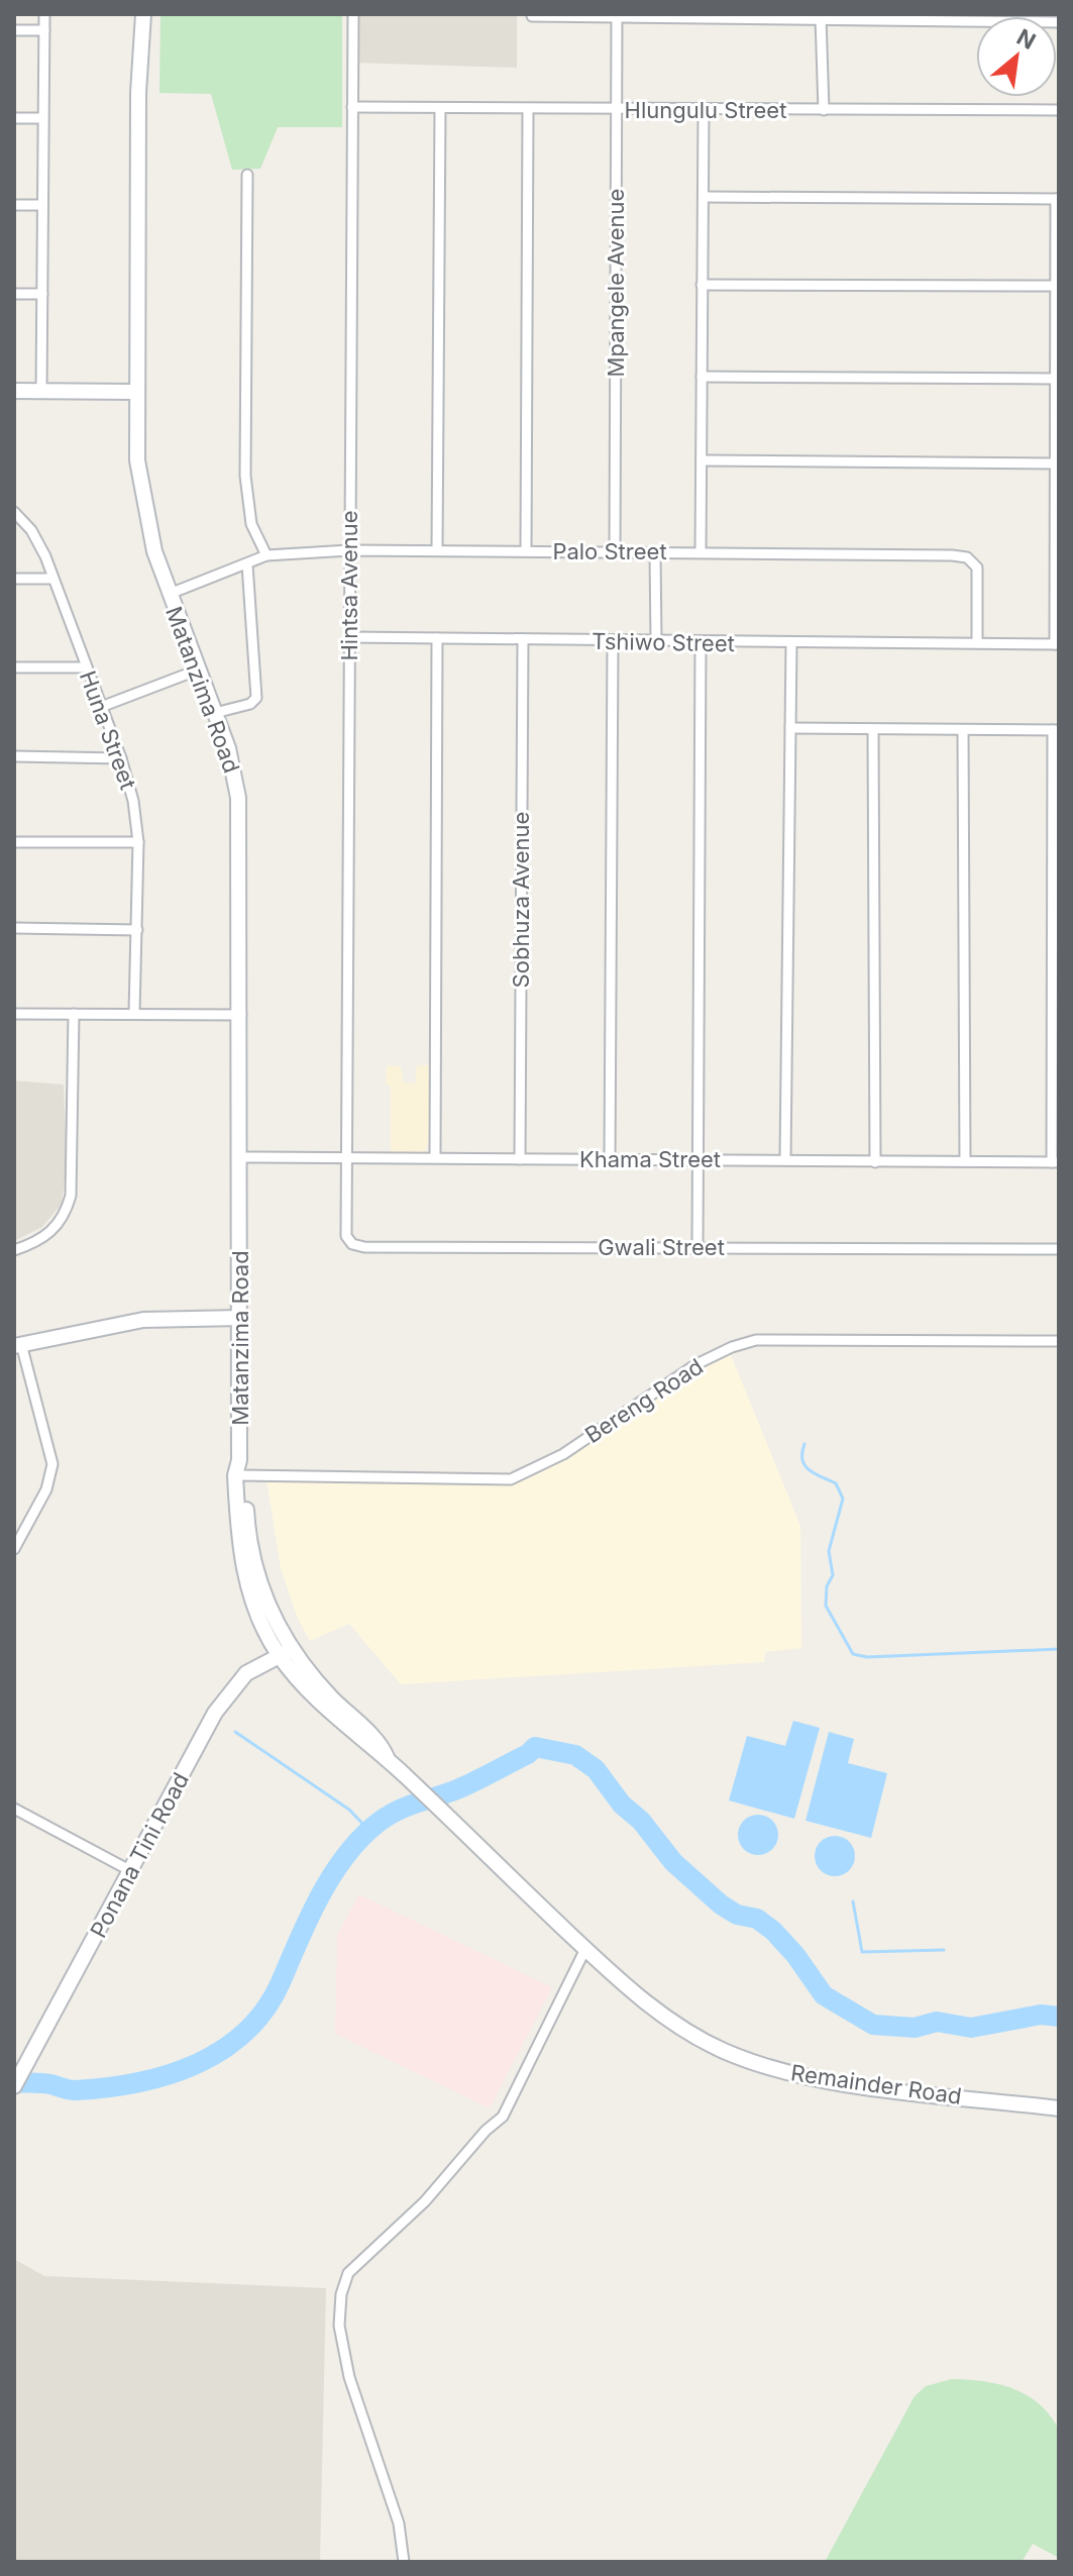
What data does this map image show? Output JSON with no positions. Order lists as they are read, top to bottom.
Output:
{
  "streets": {
    "street": [
      "Hlungulu Street",
      "Mpangele Avenue",
      "Palo Street",
      "Hintsa Avenue",
      "Tshiwo Street",
      "Matanzima Road",
      "Huna Street",
      "Sobhuza Avenue",
      "Khama Street",
      "Gwali Street",
      "Bereng Road",
      "Ponana Tini Road",
      "Remainder Road"
    ]
  },
  "crossings": [
    ["Hlungulu Street", "Mpangele Avenue"],
    ["Hlungulu Street", "Hintsa Avenue"],
    ["Mpangele Avenue", "Palo Street"],
    ["Palo Street", "Hintsa Avenue"],
    ["Palo Street", "Tshiwo Street"],
    ["Palo Street", "Matanzima Road"],
    ["Hintsa Avenue", "Tshiwo Street"],
    ["Hintsa Avenue", "Khama Street"],
    ["Hintsa Avenue", "Gwali Street"],
    ["Tshiwo Street", "Sobhuza Avenue"],
    ["Matanzima Road", "Khama Street"],
    ["Matanzima Road", "Bereng Road"],
    ["Matanzima Road", "Ponana Tini Road"],
    ["Matanzima Road", "Remainder Road"],
    ["Sobhuza Avenue", "Khama Street"],
    ["Khama Street", "Gwali Street"]
  ],
  "north": "top right"
}
